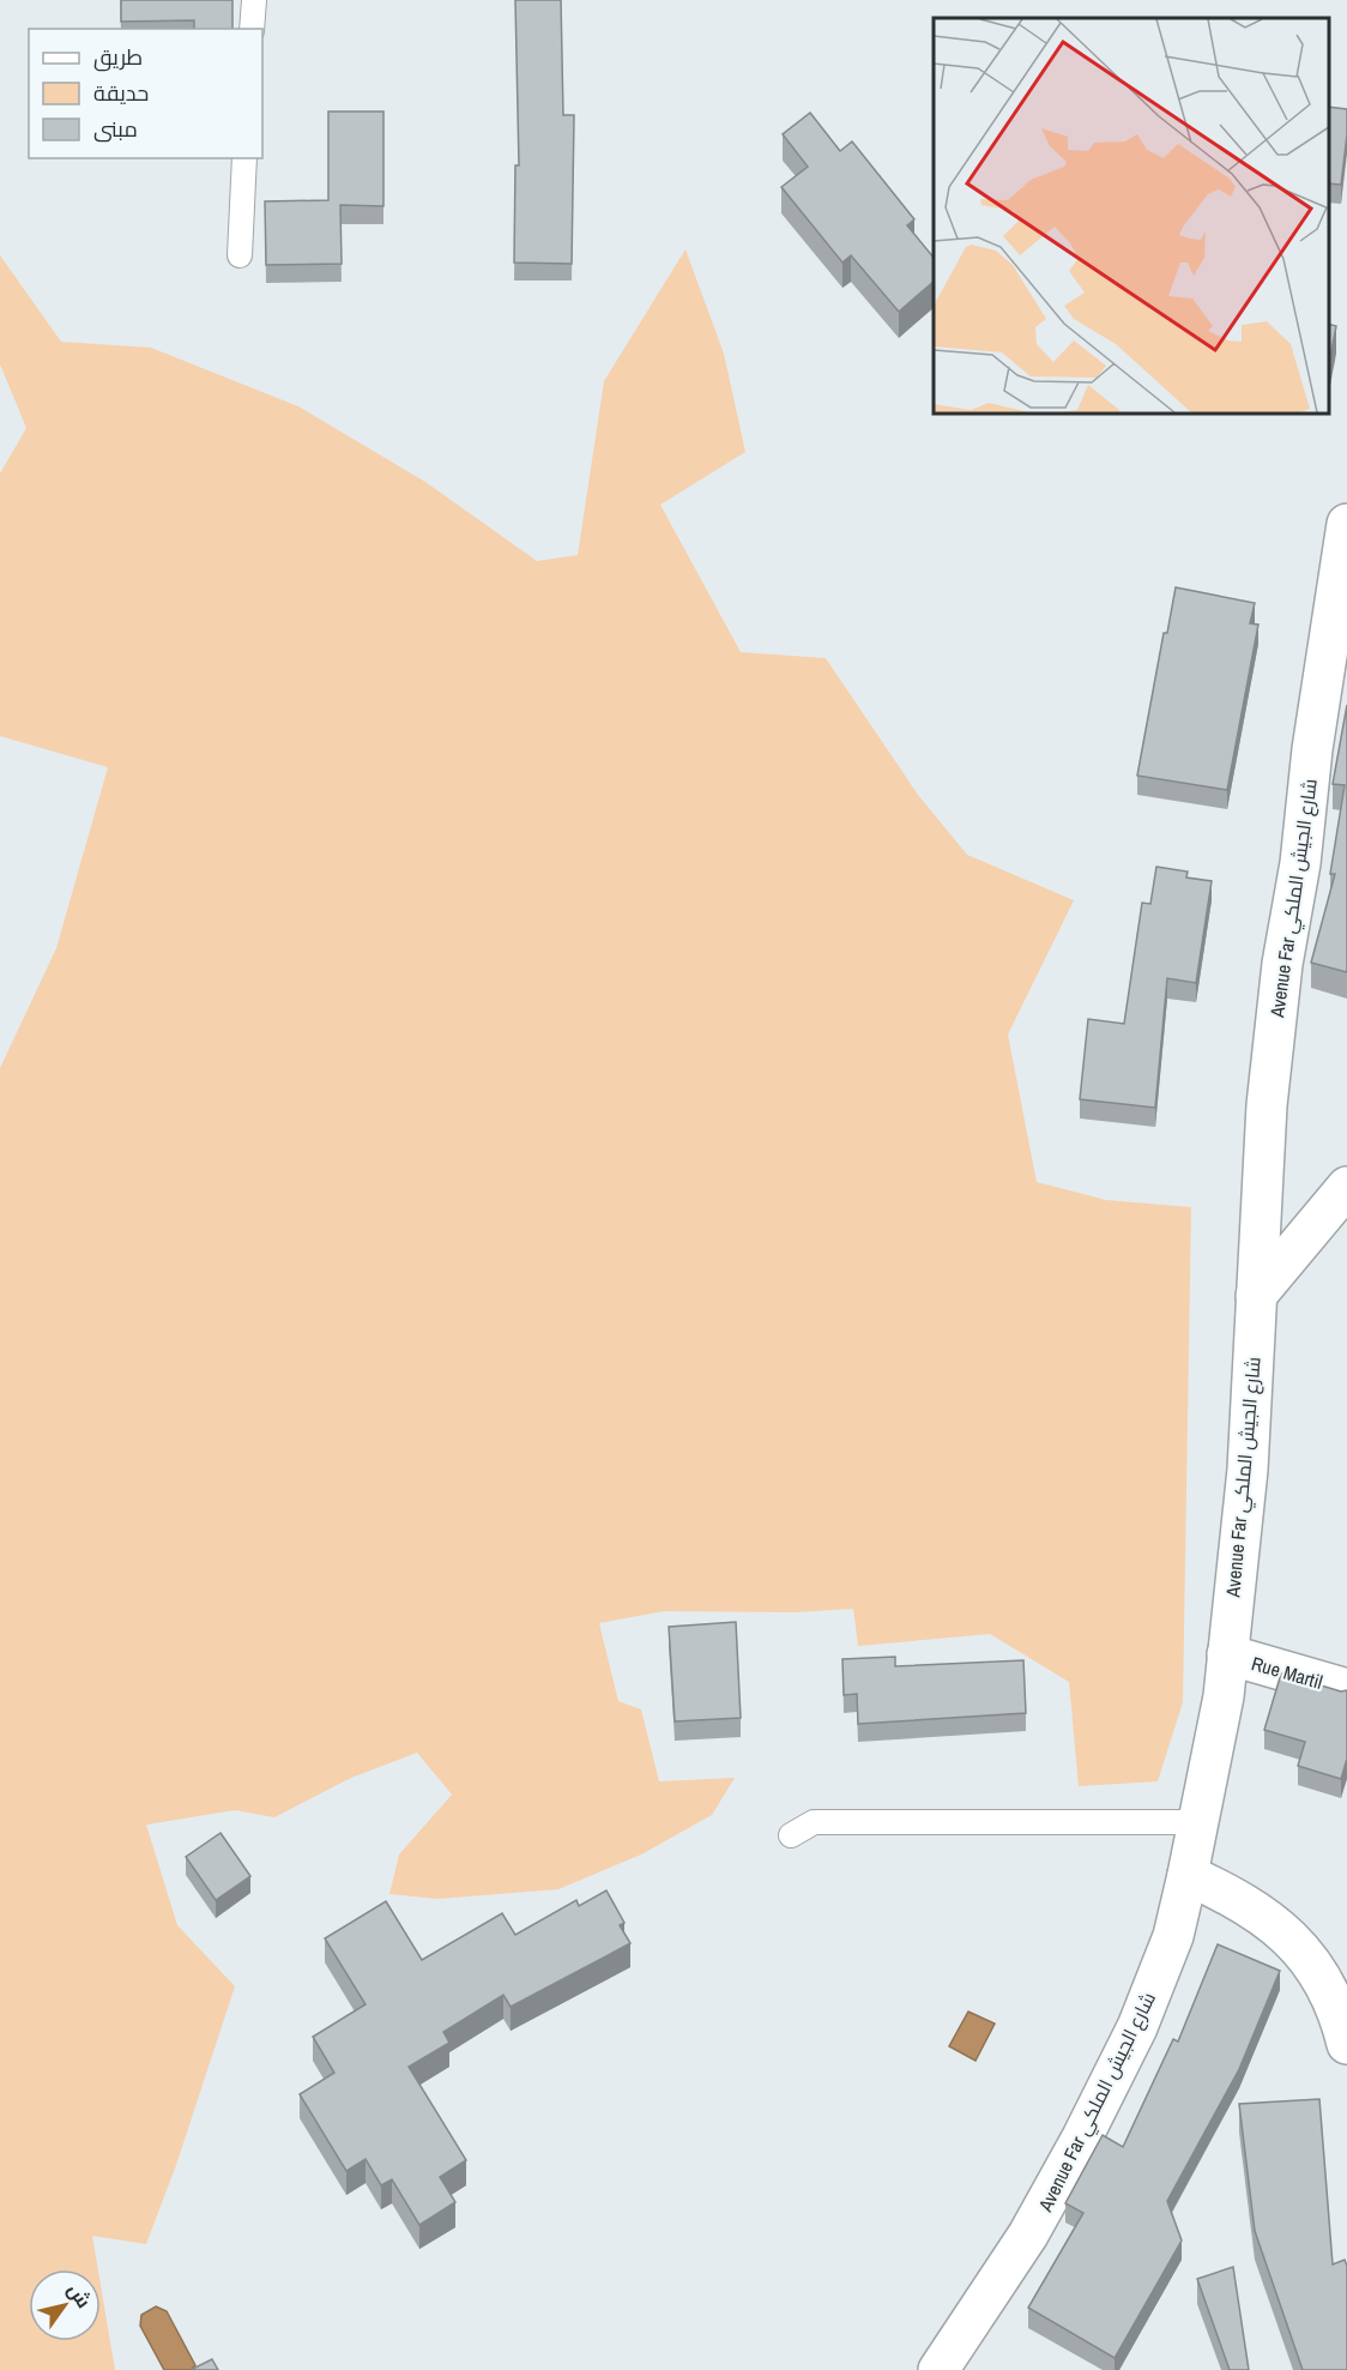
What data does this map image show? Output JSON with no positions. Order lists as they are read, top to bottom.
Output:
{
  "streets": {
    "street": ["Avenue Far شارع الجيش الملكي", "Rue Martil"]
  },
  "crossings": [
    ["Avenue Far شارع الجيش الملكي", "Rue Martil"]
  ],
  "legend": ["طريق", "حديقة", "مبنى"],
  "north": "top right"
}
